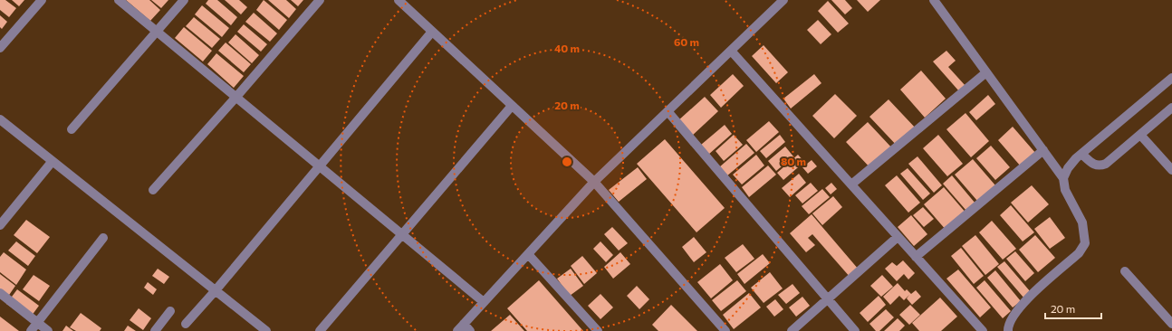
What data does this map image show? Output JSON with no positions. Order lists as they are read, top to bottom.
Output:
{
  "scale_bar": "20 m",
  "rings": [
    "60 m",
    "40 m",
    "20 m",
    "80 m"
  ]
}
